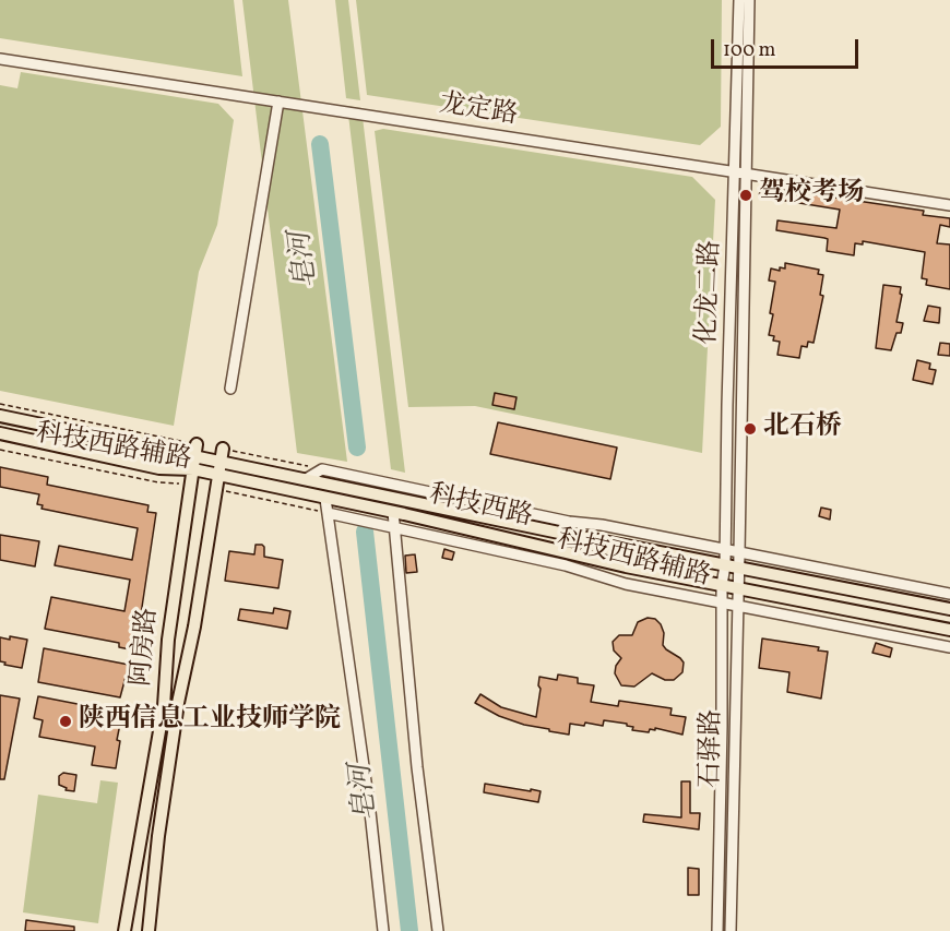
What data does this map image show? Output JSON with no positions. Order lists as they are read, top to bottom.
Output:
{
  "streets": {
    "main road": ["科技西路", "阿房路"],
    "street": [
      "龙定路",
      "化龙二路",
      "科技西路辅路",
      "石驿路"
    ]
  },
  "crossings": [
    ["龙定路", "化龙二路"],
    ["化龙二路", "科技西路辅路"],
    ["化龙二路", "科技西路"],
    ["化龙二路", "石驿路"],
    ["科技西路辅路", "科技西路"],
    ["科技西路辅路", "阿房路"],
    ["科技西路辅路", "石驿路"],
    ["科技西路", "阿房路"],
    ["科技西路", "石驿路"]
  ],
  "water": ["皂河"],
  "places": ["驾校考场", "北石桥", "陕西信息工业技师学院"],
  "scale_bar": "100 m"
}
